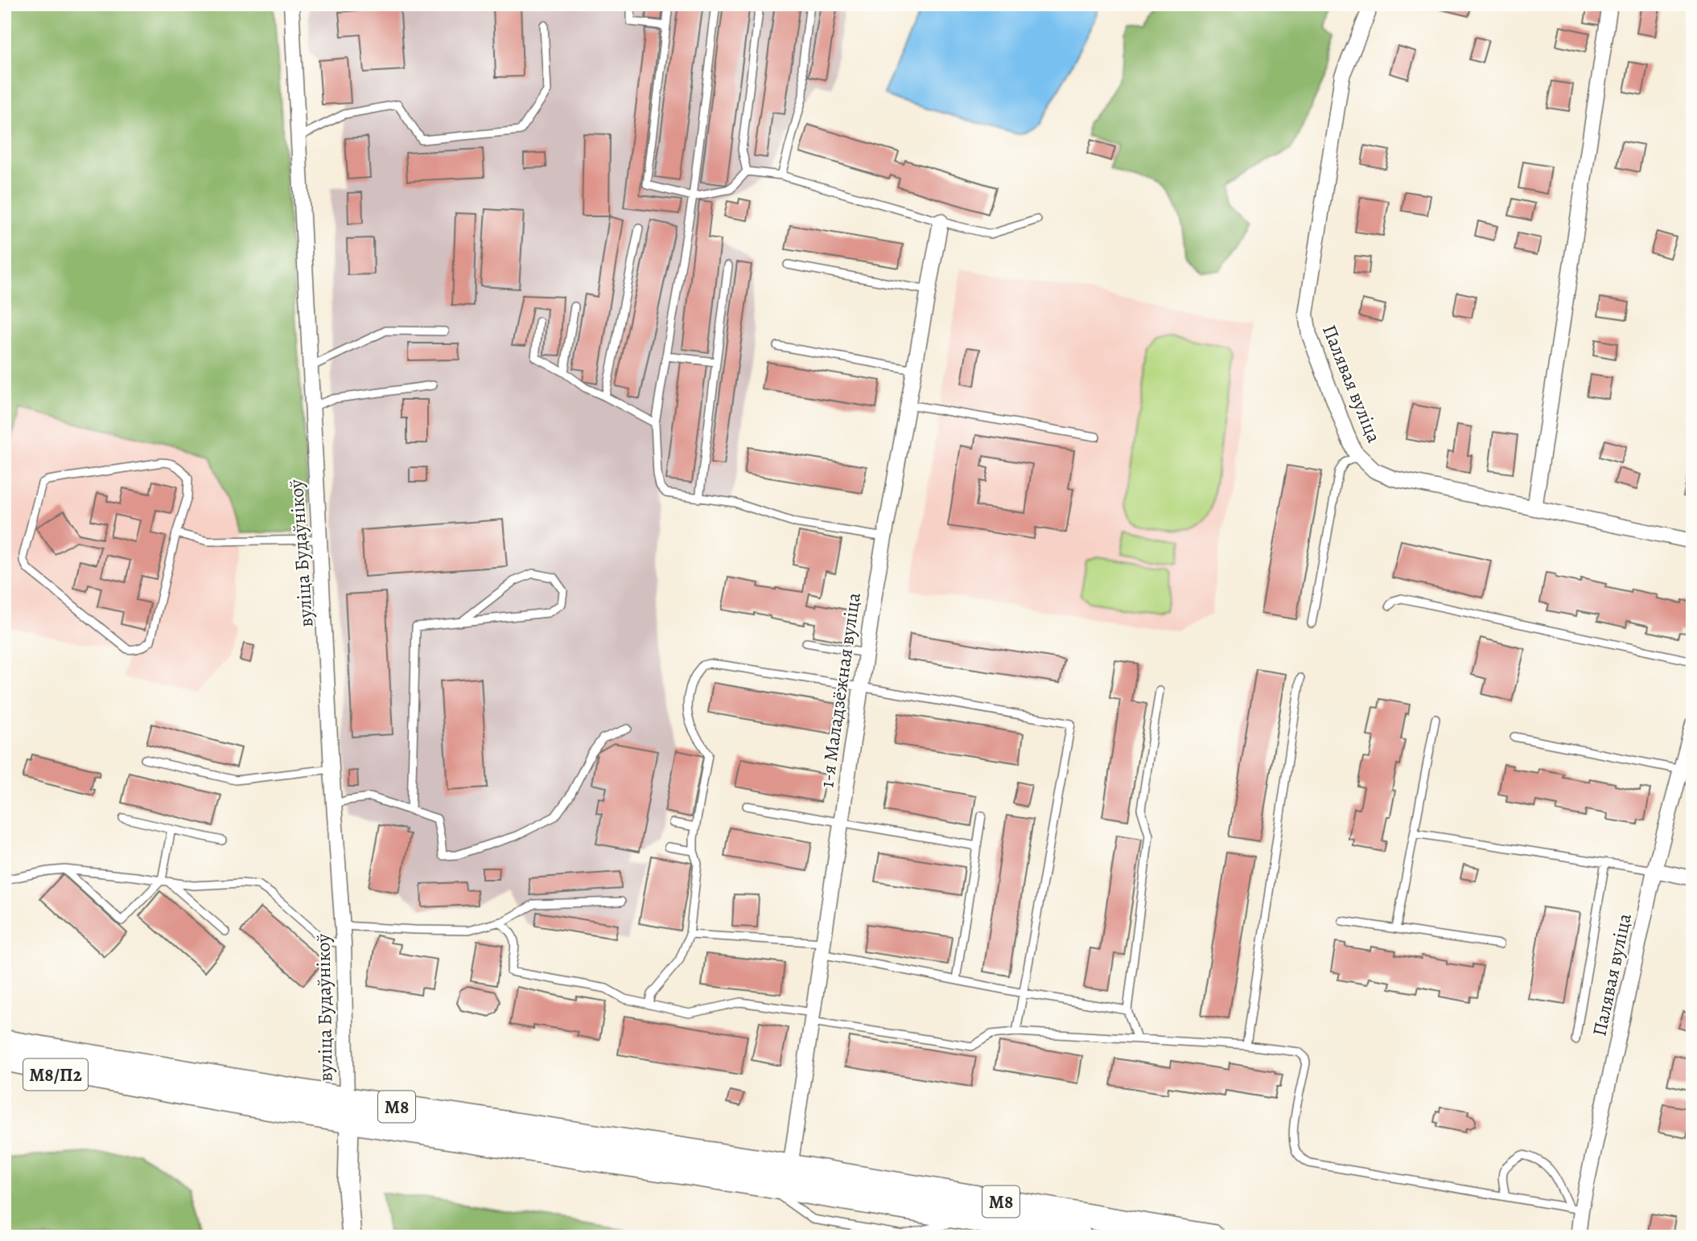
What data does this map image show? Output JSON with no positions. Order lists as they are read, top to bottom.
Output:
{
  "streets": {
    "highway": ["М8/П2", "М8"],
    "street": ["Палявая вуліца", "вуліца Будаўнікоў", "1-я Маладзёжная вуліца"]
  },
  "crossings": [
    ["вуліца Будаўнікоў", "М8"],
    ["1-я Маладзёжная вуліца", "М8"],
    ["М8/П2", "М8"]
  ]
}
